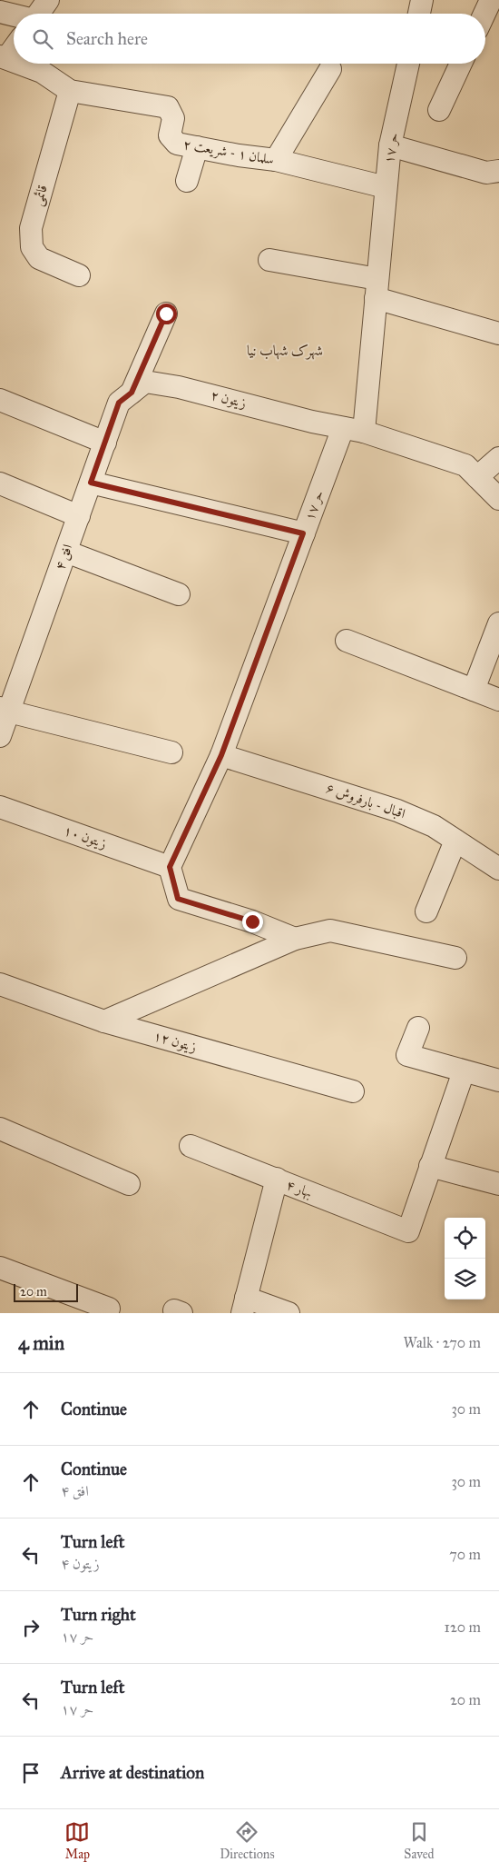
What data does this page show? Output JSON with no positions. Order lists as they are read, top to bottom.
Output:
{
  "streets": {
    "street": [
      "حر ۱۷",
      "سلمان ۱ - شریعت ۲",
      "قائمی",
      "زیتون ۲",
      "افق ۴",
      "اقبال - بارفروش ۶",
      "زیتون ۱۰",
      "زیتون ۱۲",
      "بهار ۴"
    ]
  },
  "crossings": [
    ["حر ۱۷", "سلمان ۱ - شریعت ۲"],
    ["حر ۱۷", "زیتون ۲"],
    ["حر ۱۷", "اقبال - بارفروش ۶"],
    ["حر ۱۷", "زیتون ۱۰"],
    ["سلمان ۱ - شریعت ۲", "قائمی"],
    ["زیتون ۲", "افق ۴"]
  ],
  "districts": ["شهرک شهاب نیا"],
  "scale_bar": "20 m",
  "page": {
    "search": "Search here",
    "scale": "20 m",
    "heading": ["4 min", "Walk · 270 m"],
    "list": [
      ["Continue", "30 m"],
      ["Continue", "افق ۴", "30 m"],
      ["Turn left", "زیتون ۴", "70 m"],
      ["Turn right", "حر ۱۷", "120 m"],
      ["Turn left", "حر ۱۷", "20 m"],
      "Arrive at destination"
    ],
    "nav": ["Map", "Directions", "Saved"]
  }
}
